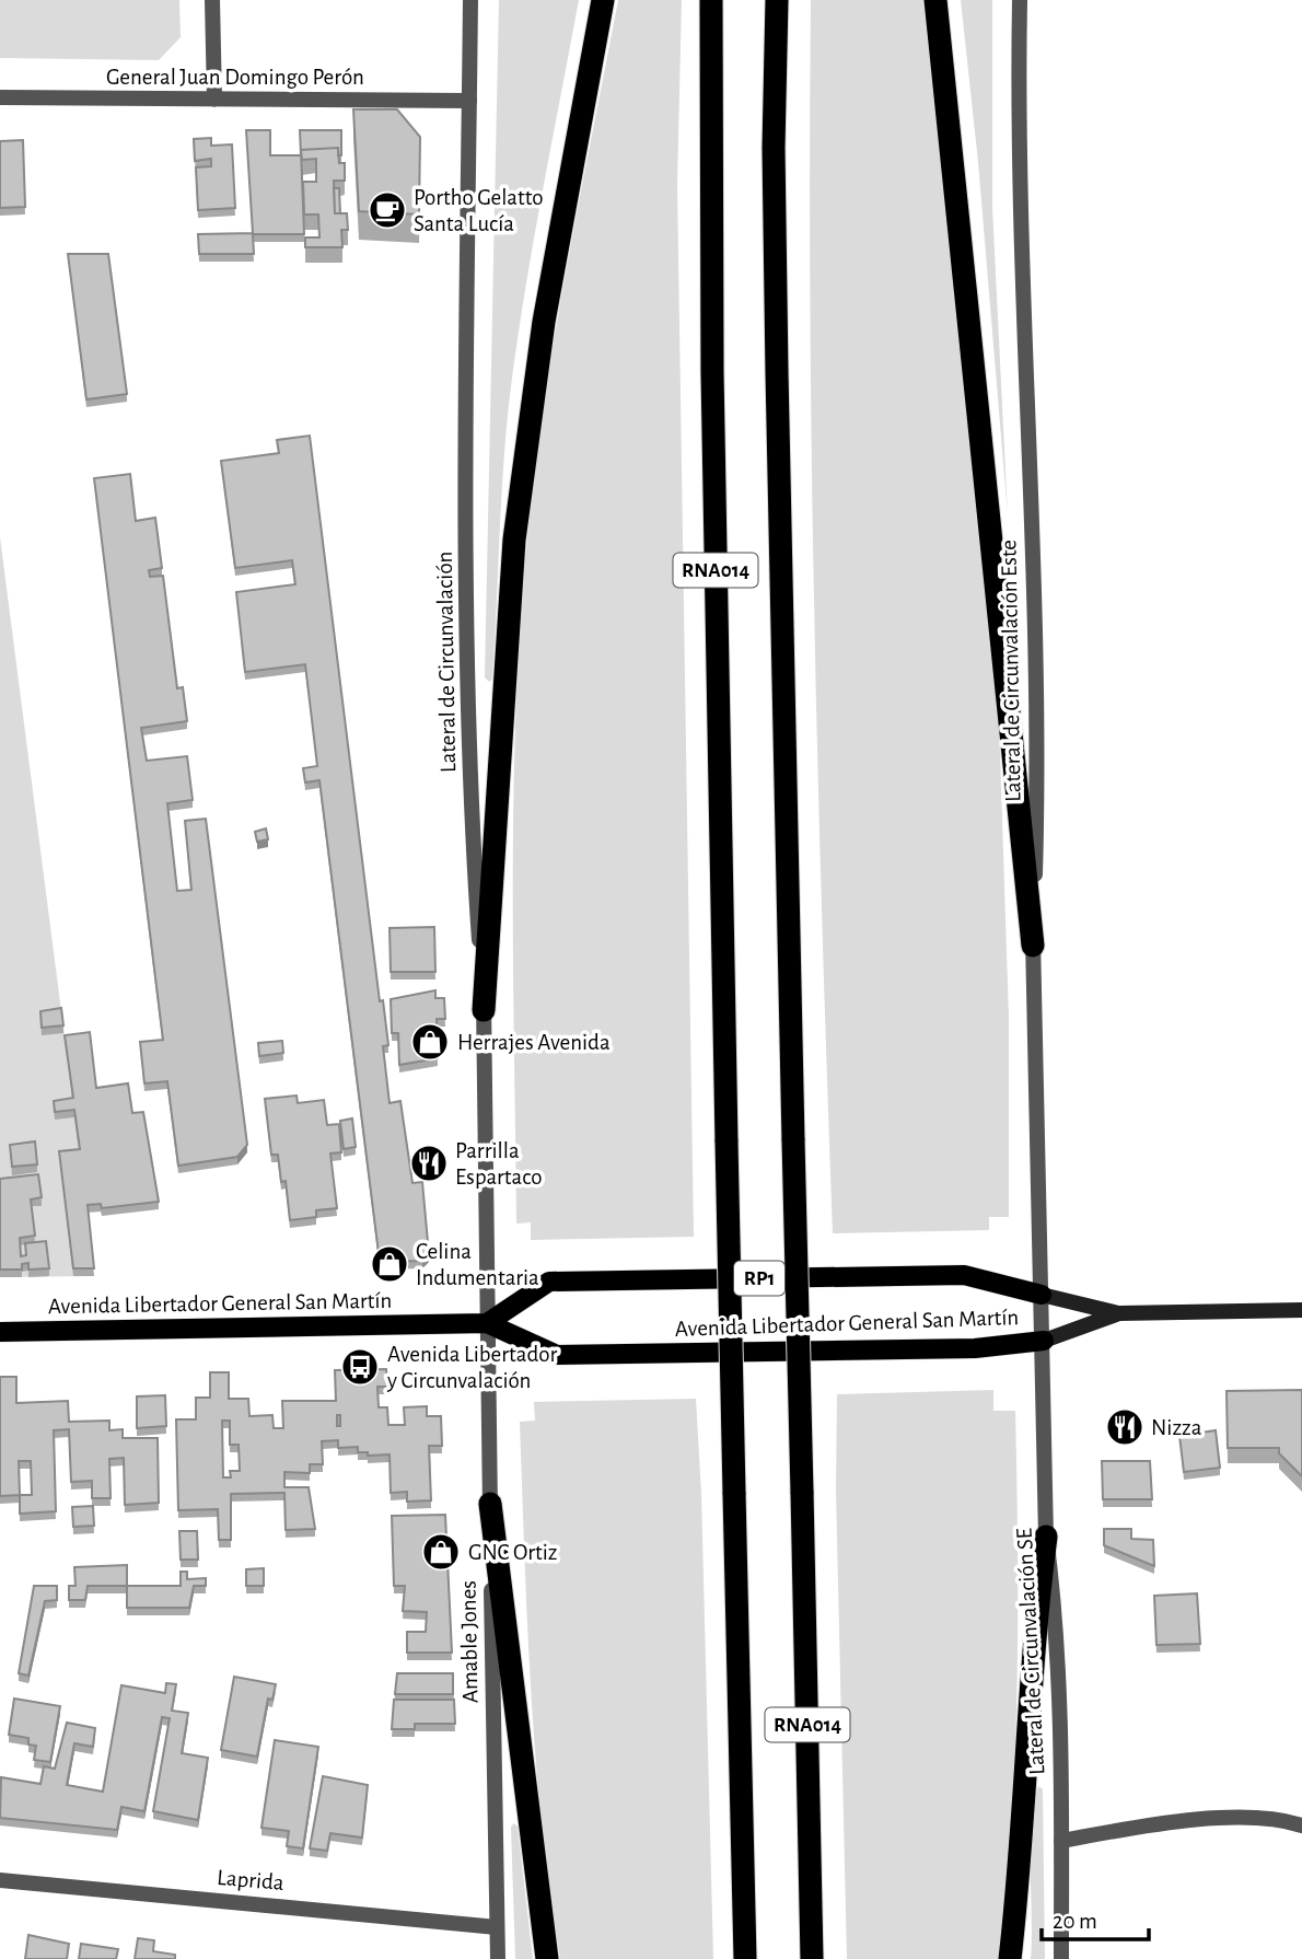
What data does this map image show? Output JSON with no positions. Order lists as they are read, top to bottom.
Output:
{
  "streets": {
    "highway": ["RNA014"],
    "main road": ["RP1", "Avenida Libertador General San Martín"],
    "street": [
      "General Juan Domingo Perón",
      "Lateral de Circunvalación",
      "Lateral de Circunvalación Este",
      "Amable Jones",
      "Lateral de Circunvalación SE",
      "Laprida"
    ]
  },
  "crossings": [
    ["General Juan Domingo Perón", "Lateral de Circunvalación"],
    ["Lateral de Circunvalación", "Avenida Libertador General San Martín"],
    ["Lateral de Circunvalación", "Amable Jones"],
    ["Lateral de Circunvalación Este", "RP1"],
    ["Lateral de Circunvalación Este", "Avenida Libertador General San Martín"],
    ["Lateral de Circunvalación Este", "Lateral de Circunvalación SE"],
    ["RP1", "Avenida Libertador General San Martín"],
    ["Avenida Libertador General San Martín", "Amable Jones"],
    ["Avenida Libertador General San Martín", "Lateral de Circunvalación SE"],
    ["Amable Jones", "Laprida"]
  ],
  "places": {
    "cafe": ["Portho Gelatto Santa Lucía"],
    "shop": ["Herrajes Avenida", "Celina Indumentaria", "GNC Ortiz"],
    "restaurant": ["Parrilla Espartaco", "Nizza"],
    "bus stop": ["Avenida Libertador y Circunvalación"]
  },
  "scale_bar": "20 m"
}
